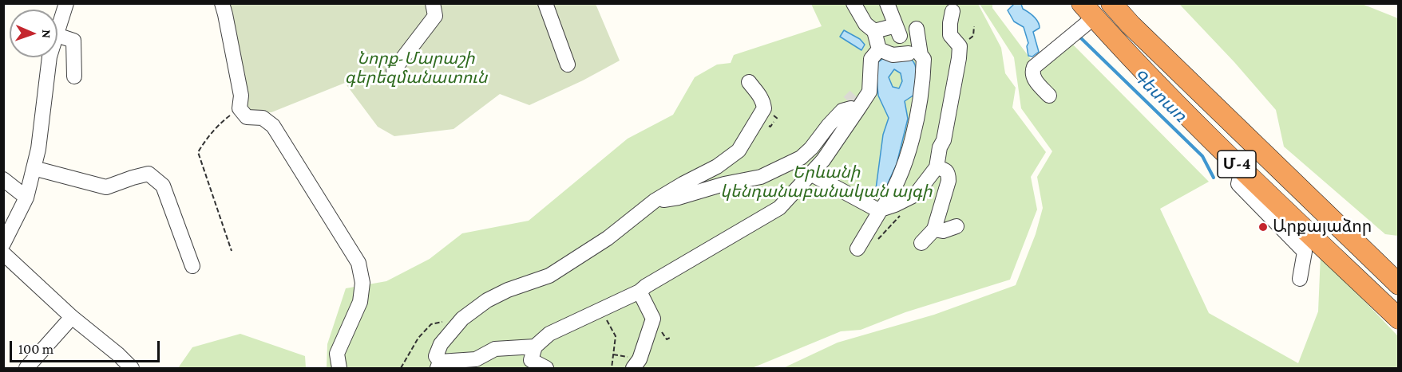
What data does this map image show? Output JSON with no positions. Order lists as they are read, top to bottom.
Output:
{
  "streets": {
    "highway": ["Մ-4"]
  },
  "water": ["Գետառ"],
  "parks": ["Նորք-Մարաշի գերեզմանատուն", "Երևանի կենդանաբանական այգի"],
  "places": ["Արքայաձոր"],
  "scale_bar": "100 m",
  "north": "right"
}
